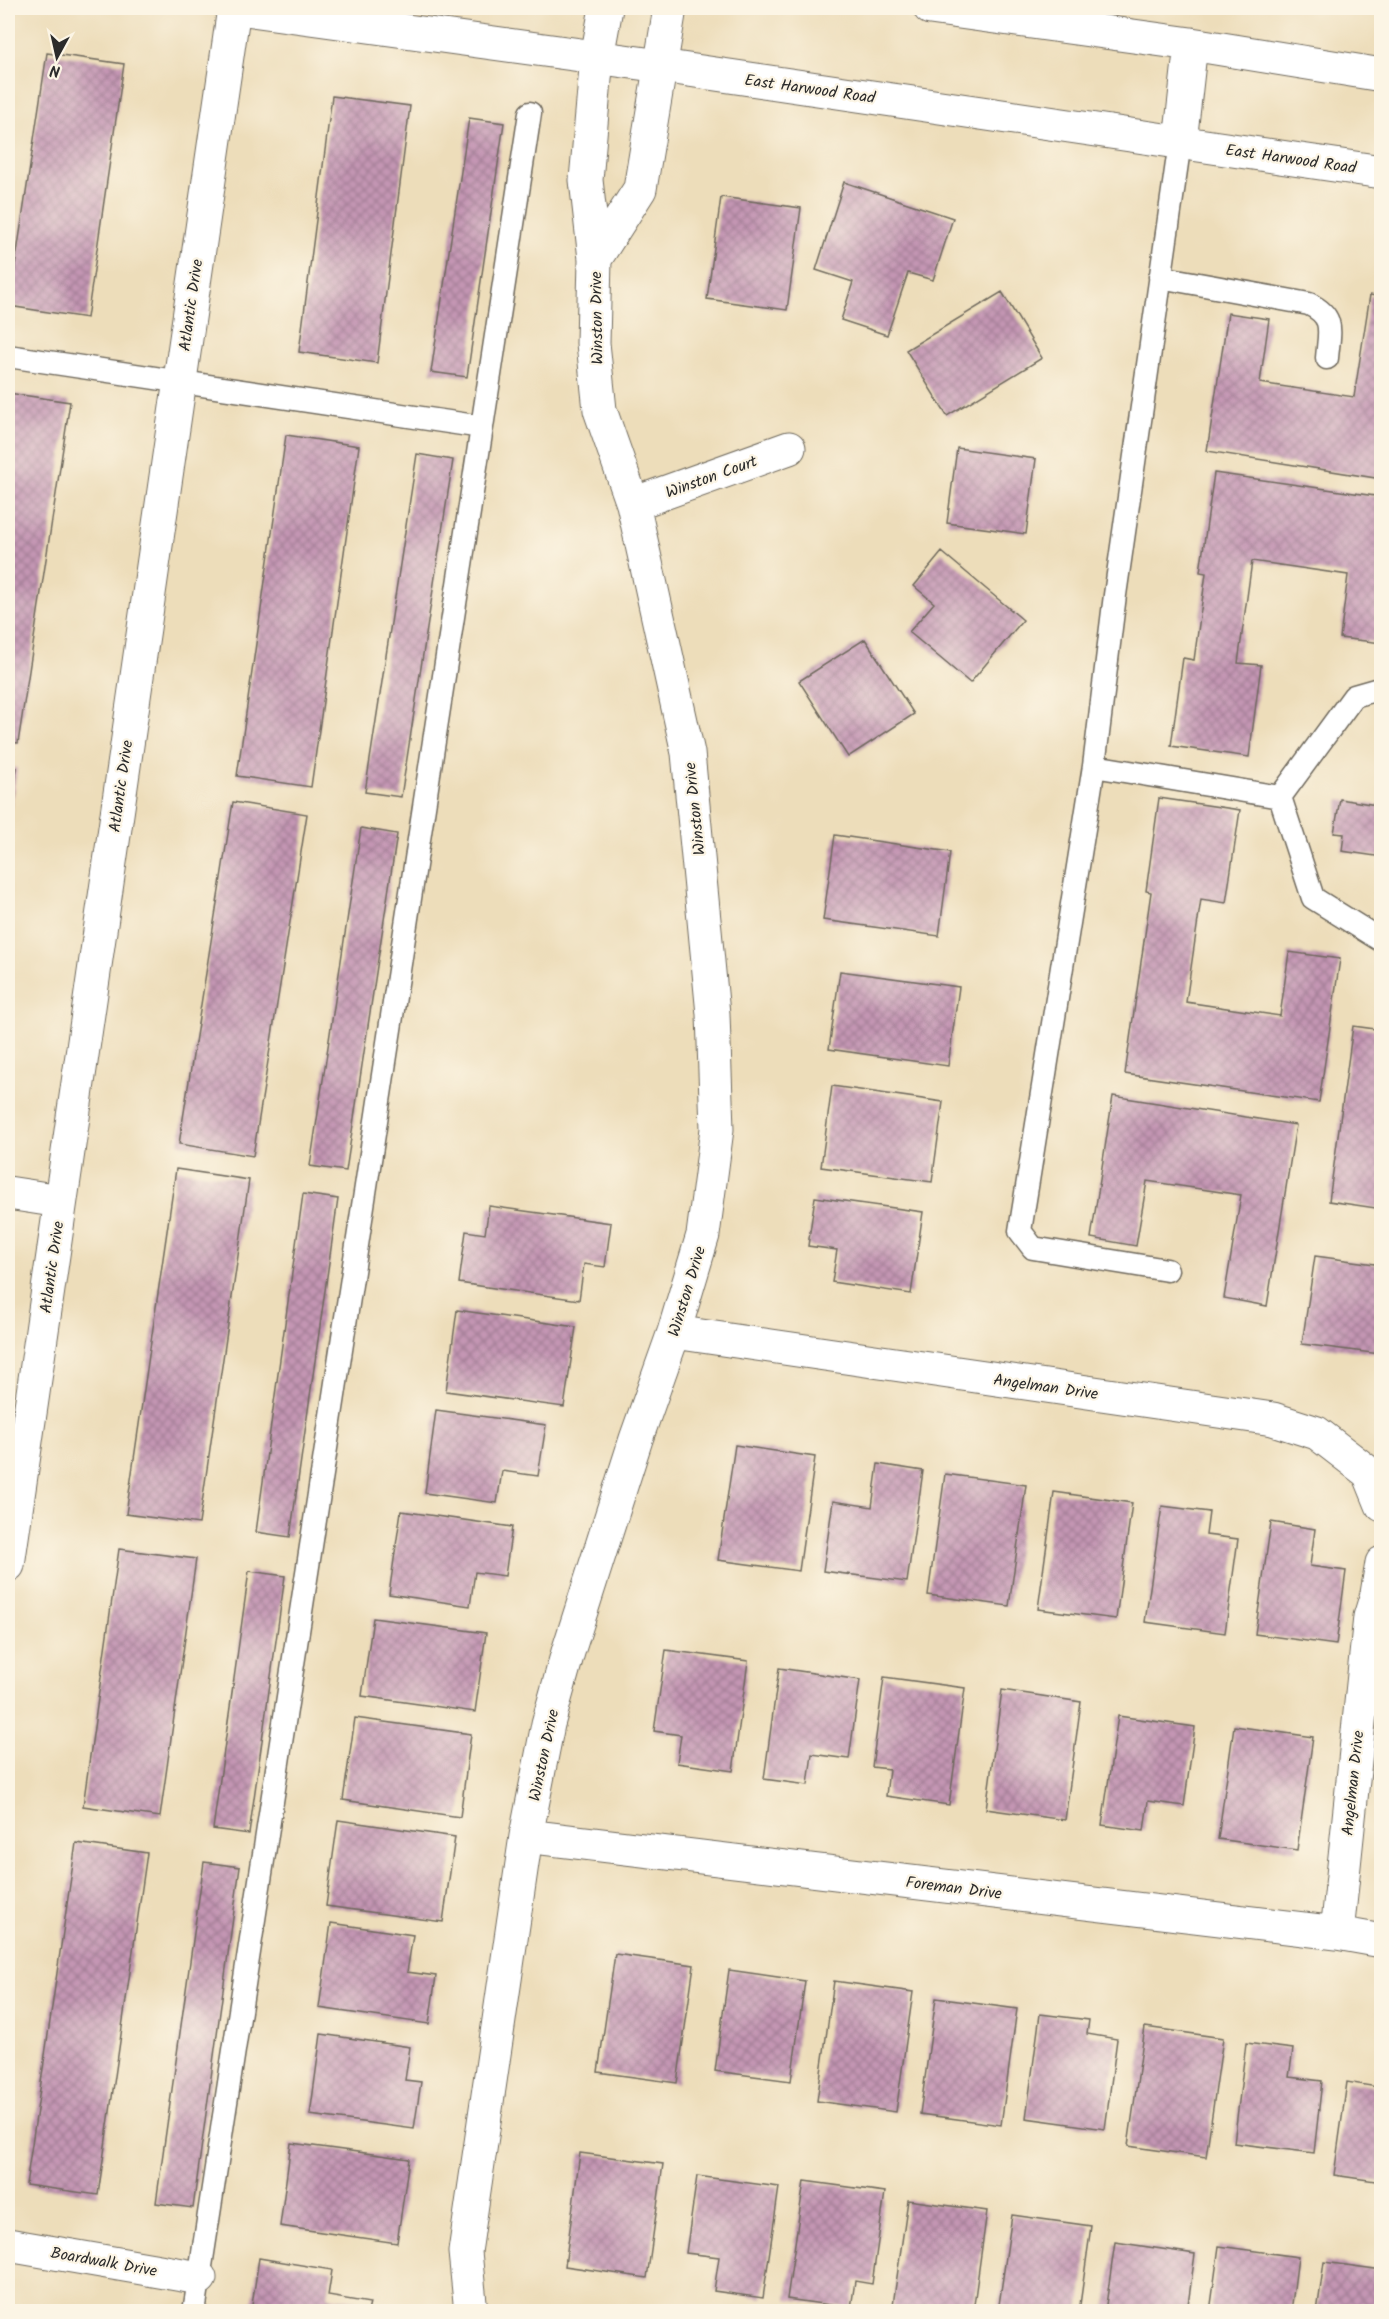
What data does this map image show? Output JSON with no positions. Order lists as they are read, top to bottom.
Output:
{
  "streets": {
    "street": [
      "East Harwood Road",
      "Atlantic Drive",
      "Winston Drive",
      "Winston Court",
      "Angelman Drive",
      "Foreman Drive",
      "Boardwalk Drive"
    ]
  },
  "crossings": [
    ["East Harwood Road", "Winston Drive"],
    ["Winston Drive", "Winston Court"],
    ["Winston Drive", "Angelman Drive"],
    ["Winston Drive", "Foreman Drive"],
    ["Angelman Drive", "Foreman Drive"]
  ],
  "north": "bottom"
}
